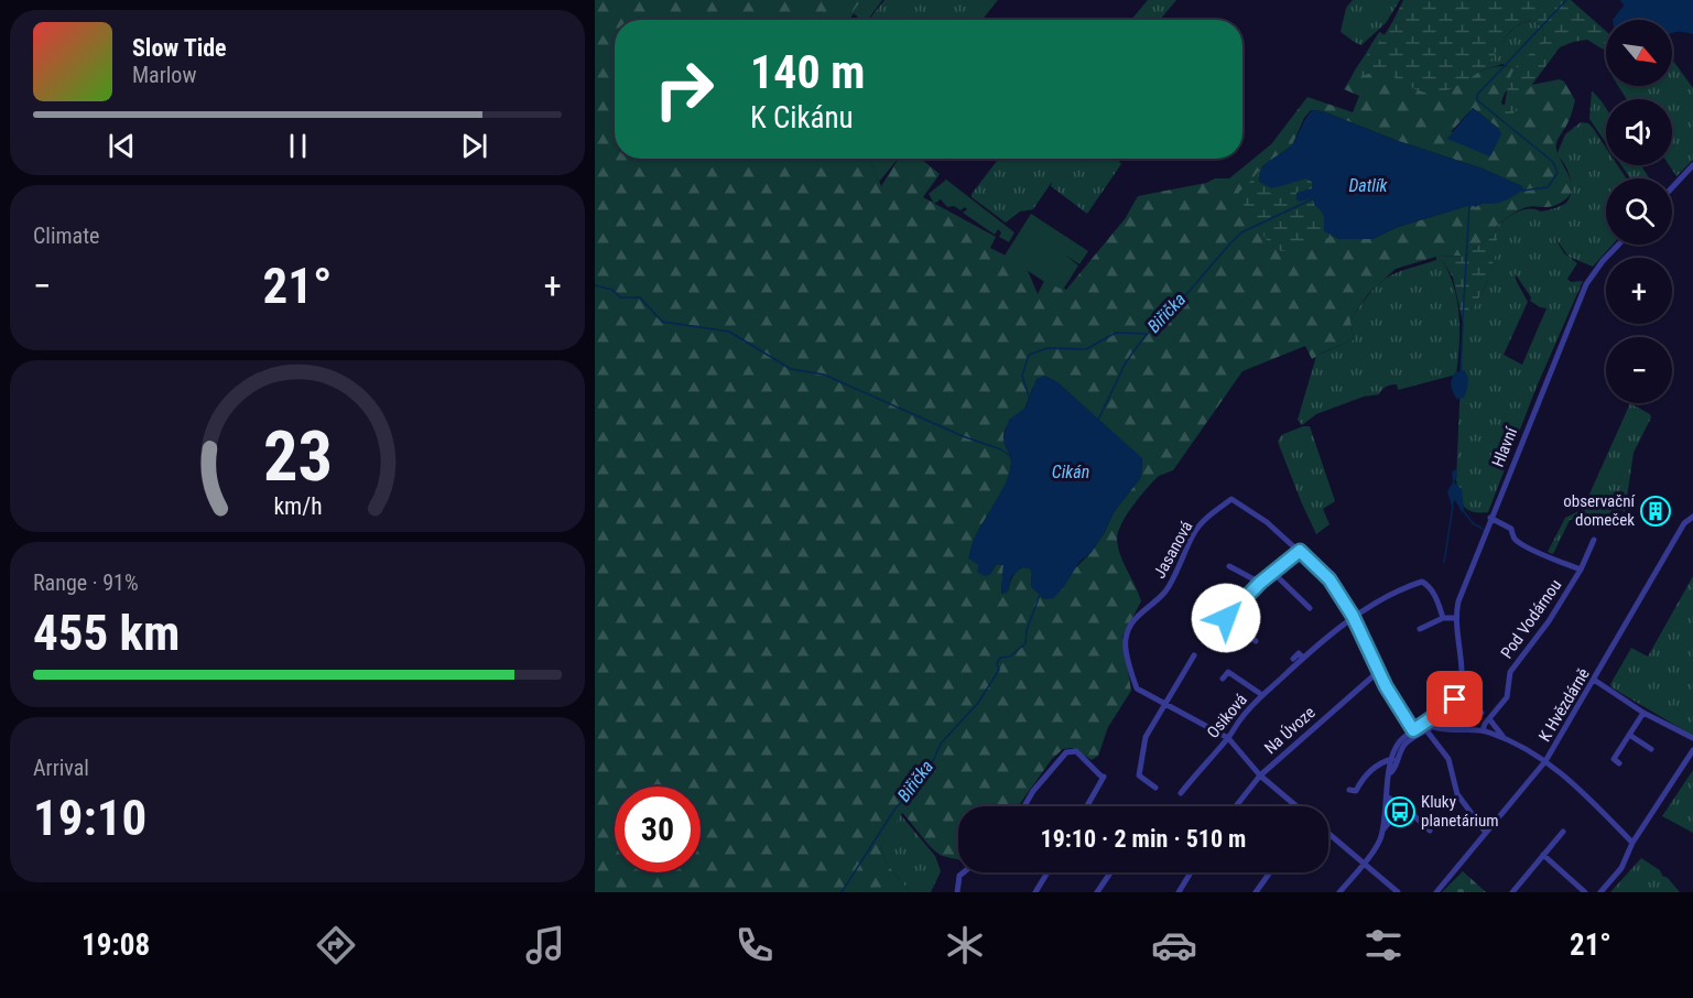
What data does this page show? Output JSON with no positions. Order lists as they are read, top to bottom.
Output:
{
  "streets": {
    "street": [
      "Hlavní",
      "Jasanová",
      "Pod Vodárnou",
      "K Hvězdárně",
      "Osiková",
      "Na Úvoze"
    ]
  },
  "crossings": [
    ["Hlavní", "Pod Vodárnou"]
  ],
  "water": ["Datlík", "Biřička", "Cikán"],
  "places": {
    "building": ["observační domeček"],
    "bus stop": ["Kluky planetárium"]
  },
  "north": "bottom right",
  "page": {
    "map_buttons": ["+", "−"],
    "turn": ["140 m", "K Cikánu"],
    "song": ["Slow Tide", "Marlow"],
    "tile": [
      "Climate",
      ["Range · 91%", "455 km"],
      ["Arrival", "19:10"]
    ],
    "heat": ["−", "21°", "+"],
    "limit": "30",
    "trip": "19:10 · 2 min · 510 m",
    "tabs": ["19:08", "21°"],
    "gauge": ["23", "km/h"]
  }
}
